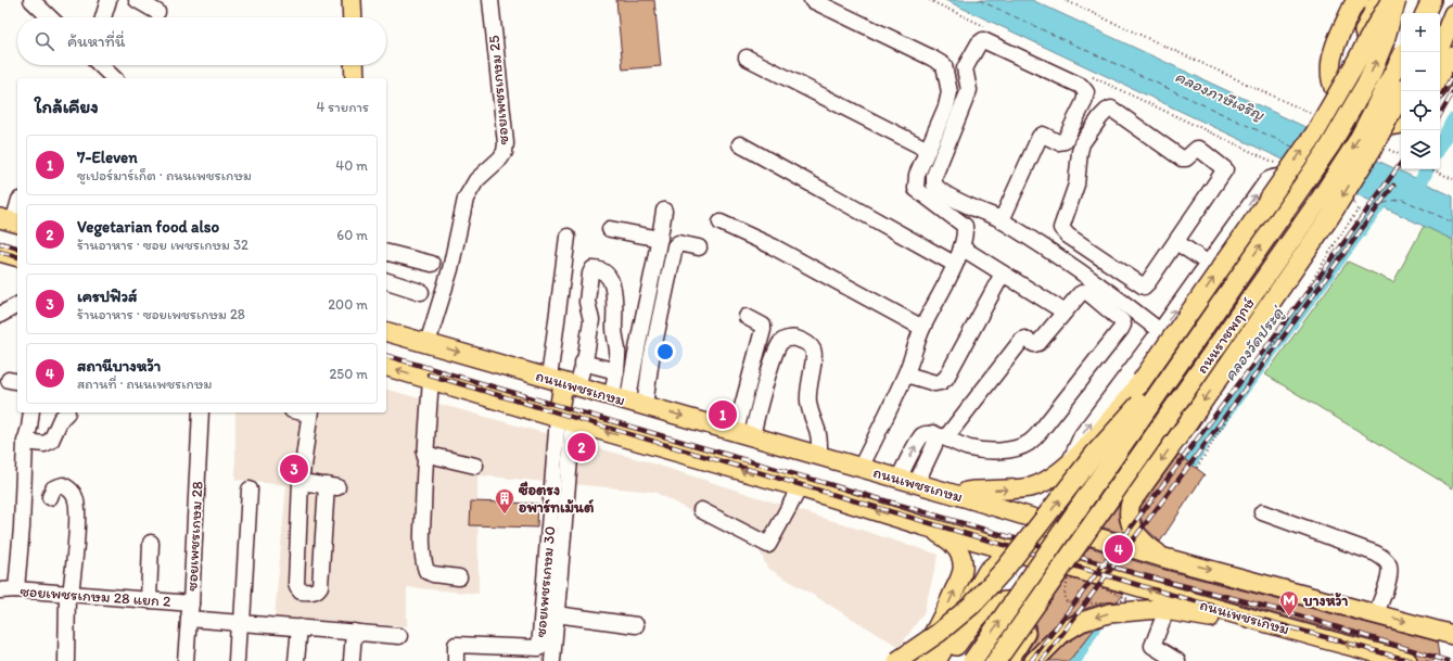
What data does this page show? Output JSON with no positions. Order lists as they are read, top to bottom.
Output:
{
  "streets": {
    "main road": ["ถนนราชพฤกษ์", "ถนนเพชรเกษม"],
    "street": [
      "ซอยเพชรเกษม 25",
      "ซอยเพชรเกษม 28",
      "ซอยเพชรเกษม 30",
      "ซอยเพชรเกษม 28 แยก 2"
    ]
  },
  "crossings": [
    ["ซอยเพชรเกษม 25", "ถนนเพชรเกษม"],
    ["ถนนเพชรเกษม", "ซอยเพชรเกษม 30"],
    ["ซอยเพชรเกษม 28", "ซอยเพชรเกษม 28 แยก 2"]
  ],
  "water": ["คลองภาษีเจริญ", "คลองวัดประดู่"],
  "places": {
    "building": ["ซื่อตรง อพาร์ทเม้นต์"],
    "metro station": ["บางหว้า"]
  },
  "page": {
    "map_buttons": ["+", "−"],
    "search": "ค้นหาที่นี่",
    "heading": ["ใกล้เคียง", "4 รายการ"],
    "list": [
      {
        "mark": "1",
        "name": "7-Eleven",
        "note": "ซูเปอร์มาร์เก็ต · ถนนเพชรเกษม",
        "value": "40 m"
      },
      {
        "mark": "2",
        "name": "Vegetarian food also",
        "note": "ร้านอาหาร · ซอย เพชรเกษม 32",
        "value": "60 m"
      },
      {
        "mark": "3",
        "name": "เครปฟิวส์",
        "note": "ร้านอาหาร · ซอยเพชรเกษม 28",
        "value": "200 m"
      },
      {
        "mark": "4",
        "name": "สถานีบางหว้า",
        "note": "สถานที่ · ถนนเพชรเกษม",
        "value": "250 m"
      }
    ],
    "pins": [
      "1",
      "2",
      "3",
      "4"
    ]
  }
}
